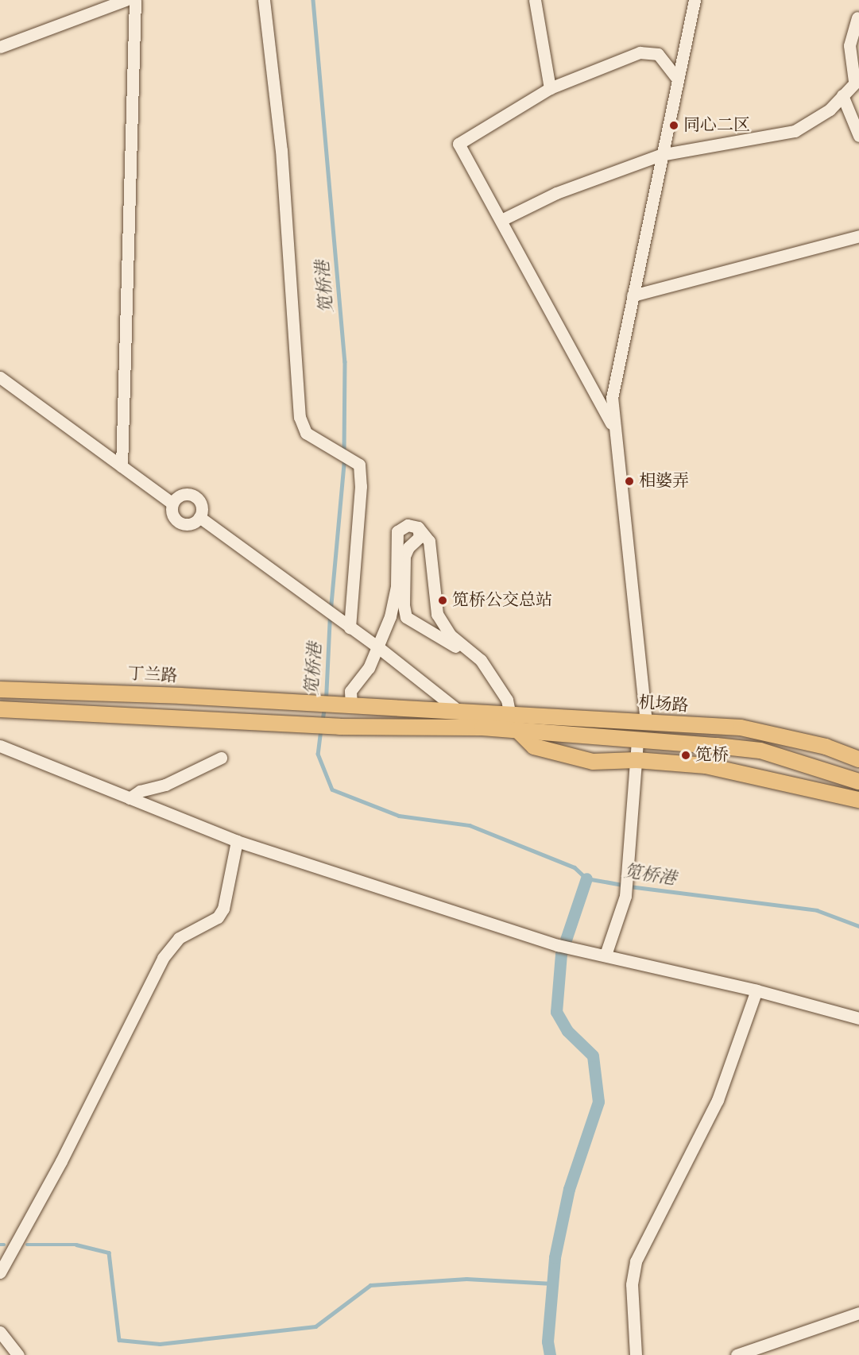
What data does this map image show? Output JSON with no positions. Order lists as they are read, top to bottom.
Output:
{
  "streets": {
    "main road": ["丁兰路", "机场路"]
  },
  "water": ["笕桥港"],
  "places": [
    "同心二区",
    "相婆弄",
    "笕桥公交总站",
    "笕桥"
  ]
}
